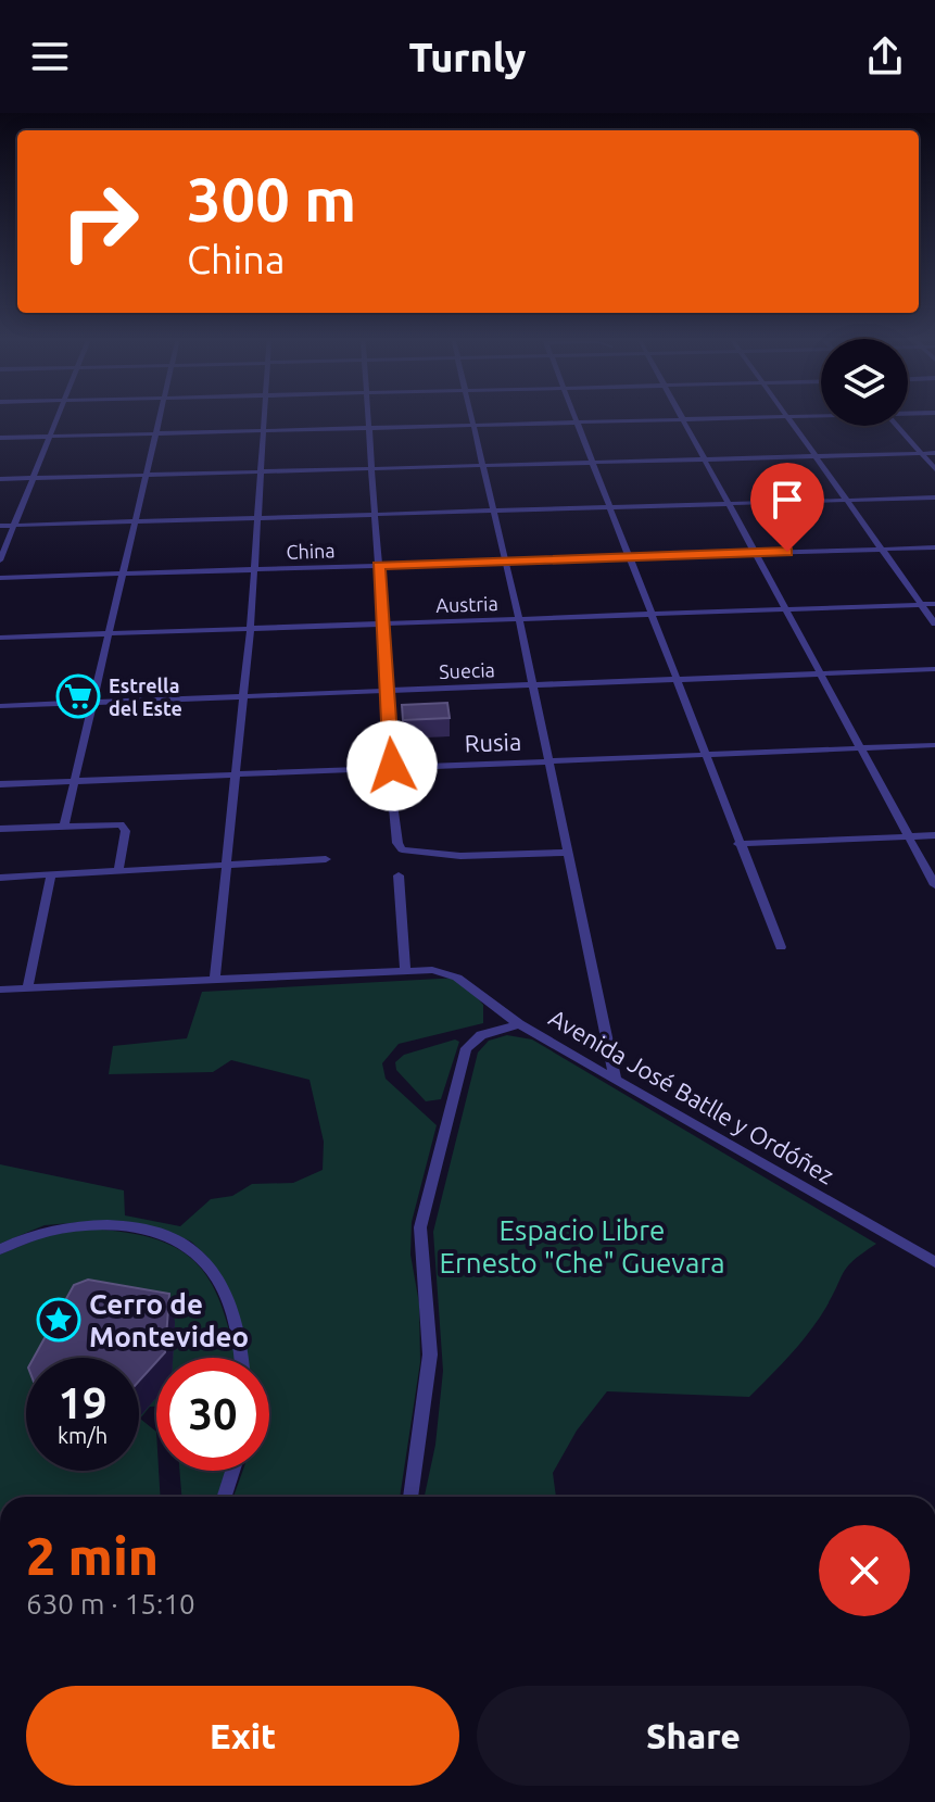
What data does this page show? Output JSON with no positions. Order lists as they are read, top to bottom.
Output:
{
  "streets": {
    "street": [
      "China",
      "Austria",
      "Suecia",
      "Rusia",
      "Avenida José Batlle y Ordóñez"
    ]
  },
  "parks": ["Espacio Libre Ernesto \"Che\" Guevara"],
  "places": {
    "supermarket": ["Estrella del Este"],
    "place": ["Cerro de Montevideo"]
  },
  "page": {
    "header": "Turnly",
    "turn": ["300 m", "China"],
    "speed": "19 km/h",
    "limit": "30",
    "heading": ["2 min", "630 m · 15:10"],
    "buttons": ["Exit", "Share"]
  }
}
